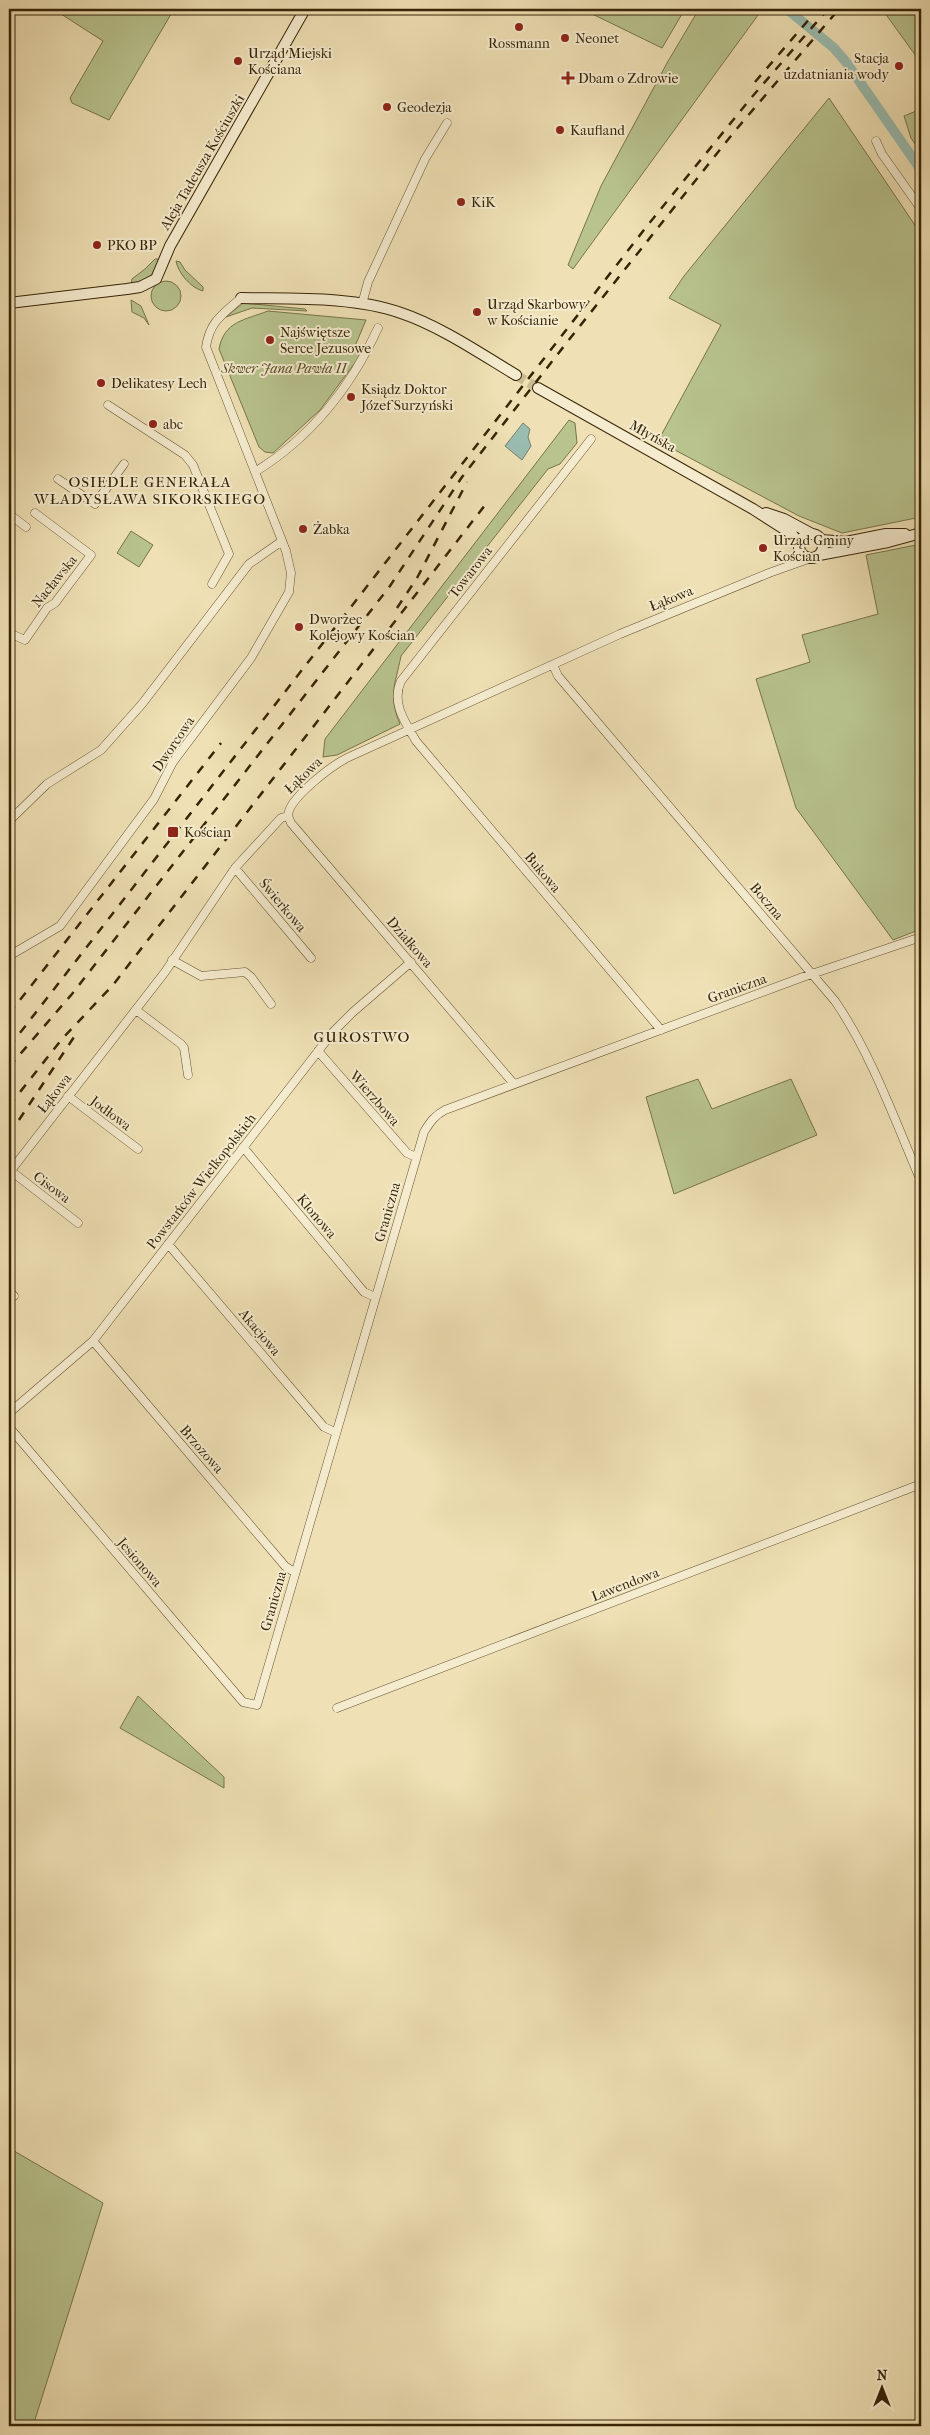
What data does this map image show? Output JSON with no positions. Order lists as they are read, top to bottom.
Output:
{
  "streets": {
    "street": [
      "Aleja Tadeusza Kościuszki",
      "Młyńska",
      "Towarowa",
      "Nacławska",
      "Łąkowa",
      "Dworcowa",
      "Bukowa",
      "Boczna",
      "Świerkowa",
      "Działkowa",
      "Graniczna",
      "Wierzbowa",
      "Jodłowa",
      "Powstańców Wielkopolskich",
      "Cisowa",
      "Klonowa",
      "Akacjowa",
      "Brzozowa",
      "Jesionowa",
      "Lawendowa"
    ]
  },
  "crossings": [
    ["Młyńska", "Łąkowa"],
    ["Towarowa", "Łąkowa"],
    ["Towarowa", "Bukowa"],
    ["Łąkowa", "Bukowa"],
    ["Łąkowa", "Boczna"],
    ["Łąkowa", "Świerkowa"],
    ["Łąkowa", "Działkowa"],
    ["Łąkowa", "Jodłowa"],
    ["Łąkowa", "Cisowa"],
    ["Bukowa", "Graniczna"],
    ["Boczna", "Graniczna"],
    ["Działkowa", "Graniczna"],
    ["Działkowa", "Powstańców Wielkopolskich"],
    ["Graniczna", "Wierzbowa"],
    ["Graniczna", "Klonowa"],
    ["Graniczna", "Akacjowa"],
    ["Graniczna", "Brzozowa"],
    ["Graniczna", "Jesionowa"],
    ["Wierzbowa", "Powstańców Wielkopolskich"],
    ["Powstańców Wielkopolskich", "Klonowa"],
    ["Powstańców Wielkopolskich", "Akacjowa"],
    ["Powstańców Wielkopolskich", "Brzozowa"]
  ],
  "districts": ["OSIEDLE GENERAŁA WŁADYSŁAWA SIKORSKIEGO", "GUROSTWO"],
  "parks": ["Skwer Jana Pawła II"],
  "places": {
    "other": [
      "Rossmann",
      "Neonet",
      "Urząd Miejski Kościana",
      "Stacja uzdatniania wody",
      "Geodezja",
      "Kaufland",
      "KiK",
      "PKO BP",
      "Urząd Skarbowy w Kościanie",
      "Najświętsze Serce Jezusowe",
      "Delikatesy Lech",
      "Ksiądz Doktor Józef Surzyński",
      "abc",
      "Żabka",
      "Urząd Gminy Kościan",
      "Dworzec Kolejowy Kościan"
    ],
    "health": ["Dbam o Zdrowie"],
    "transit": ["Kościan"]
  },
  "north": "top"
}
